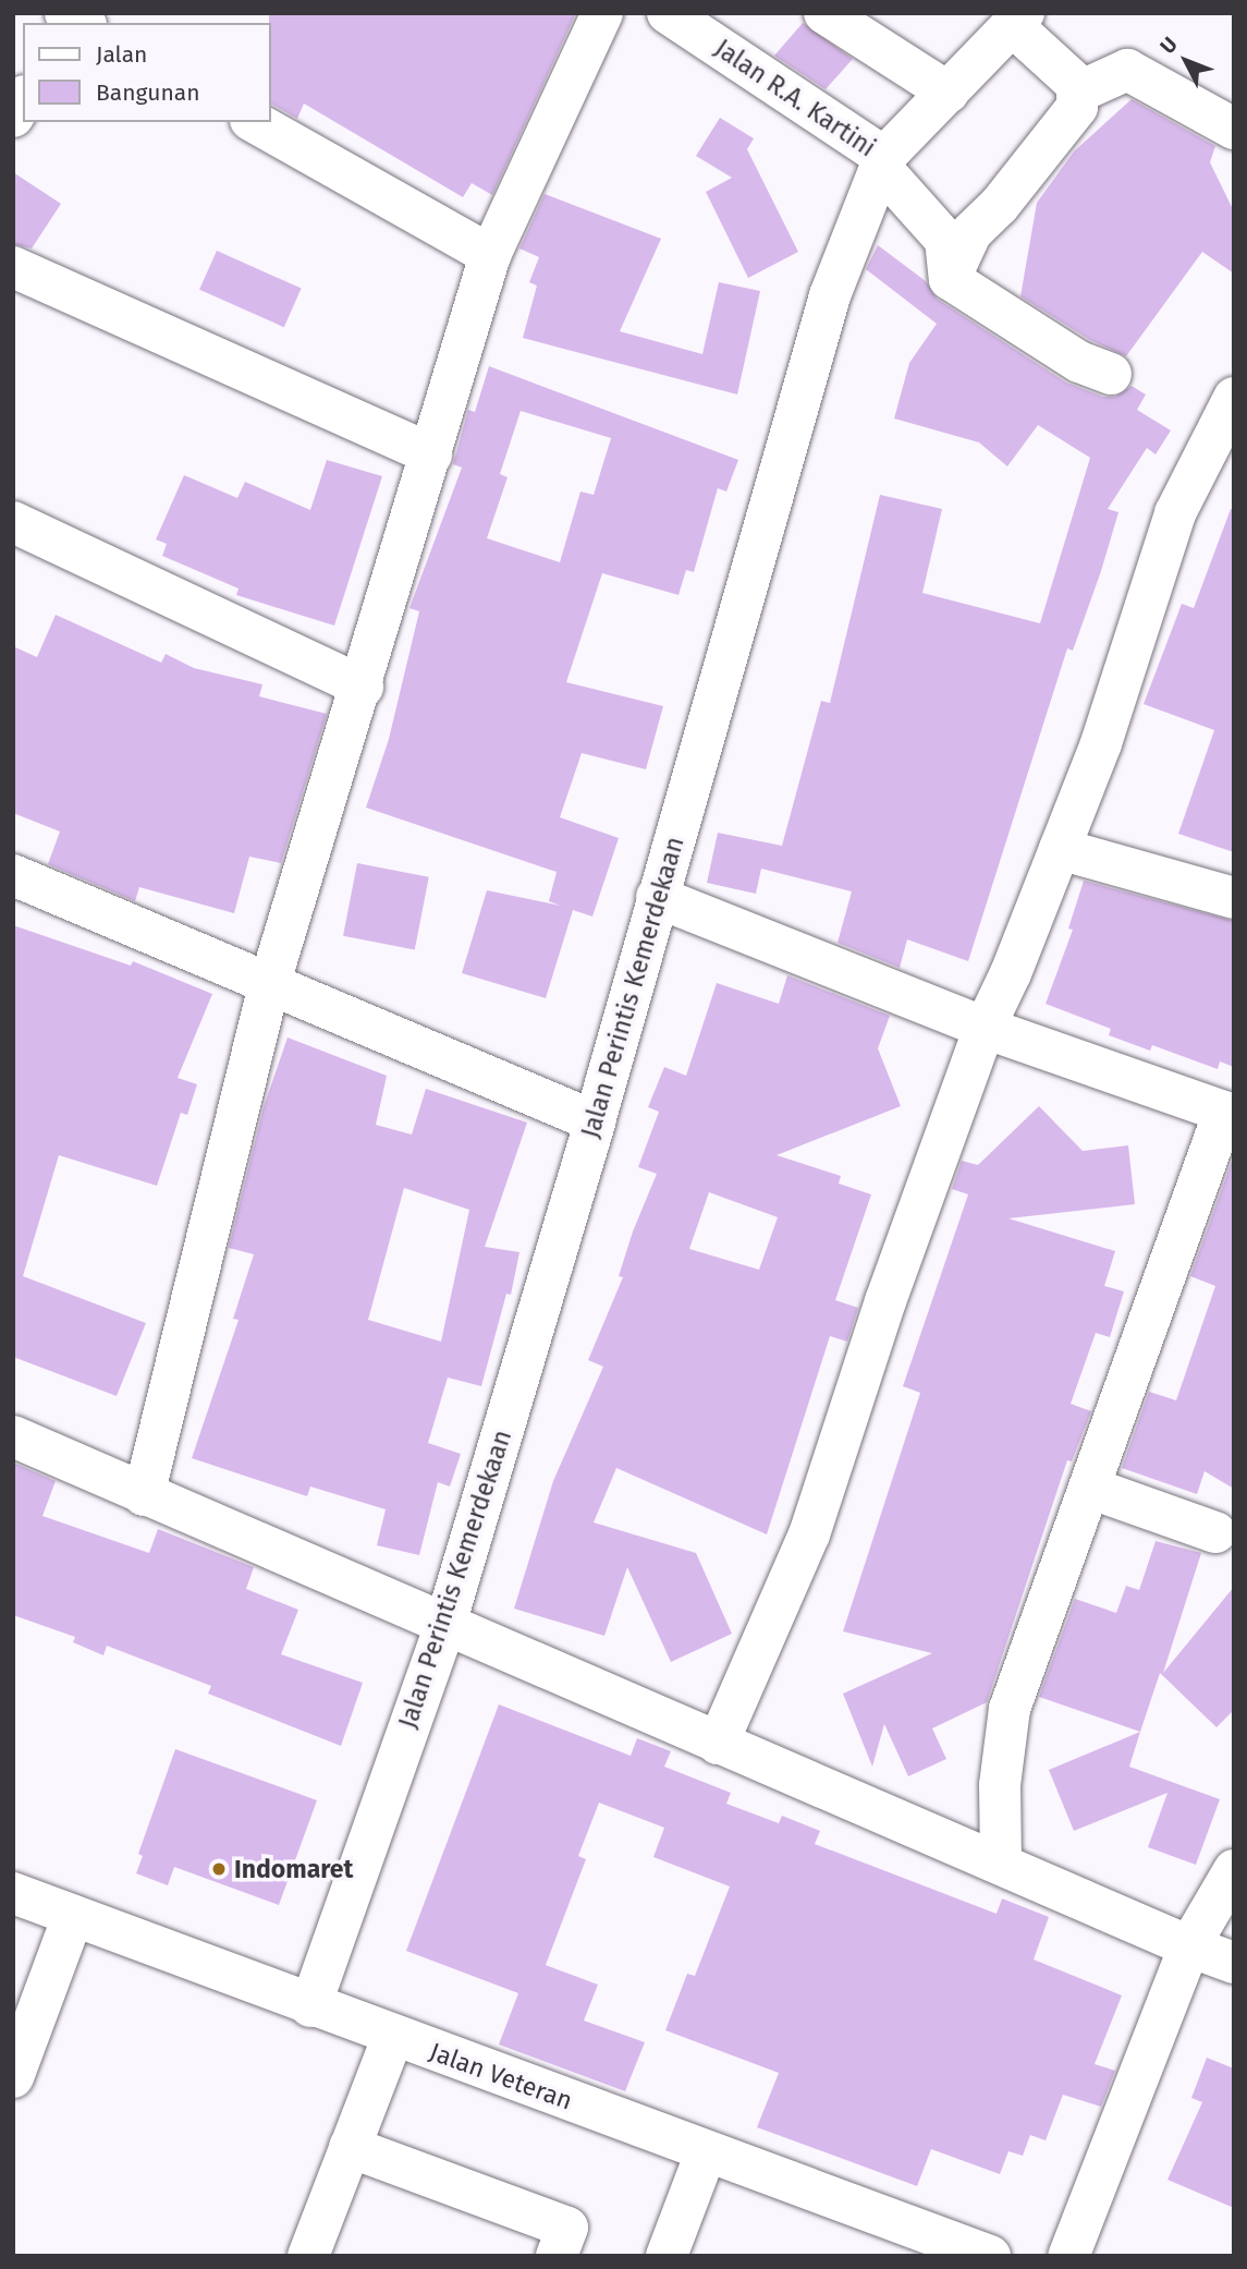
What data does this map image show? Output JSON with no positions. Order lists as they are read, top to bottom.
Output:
{
  "streets": {
    "street": ["Jalan R.A. Kartini", "Jalan Perintis Kemerdekaan", "Jalan Veteran"]
  },
  "crossings": [
    ["Jalan R.A. Kartini", "Jalan Perintis Kemerdekaan"],
    ["Jalan Perintis Kemerdekaan", "Jalan Veteran"]
  ],
  "places": ["Indomaret"],
  "legend": ["Jalan", "Bangunan"],
  "north": "top left"
}
